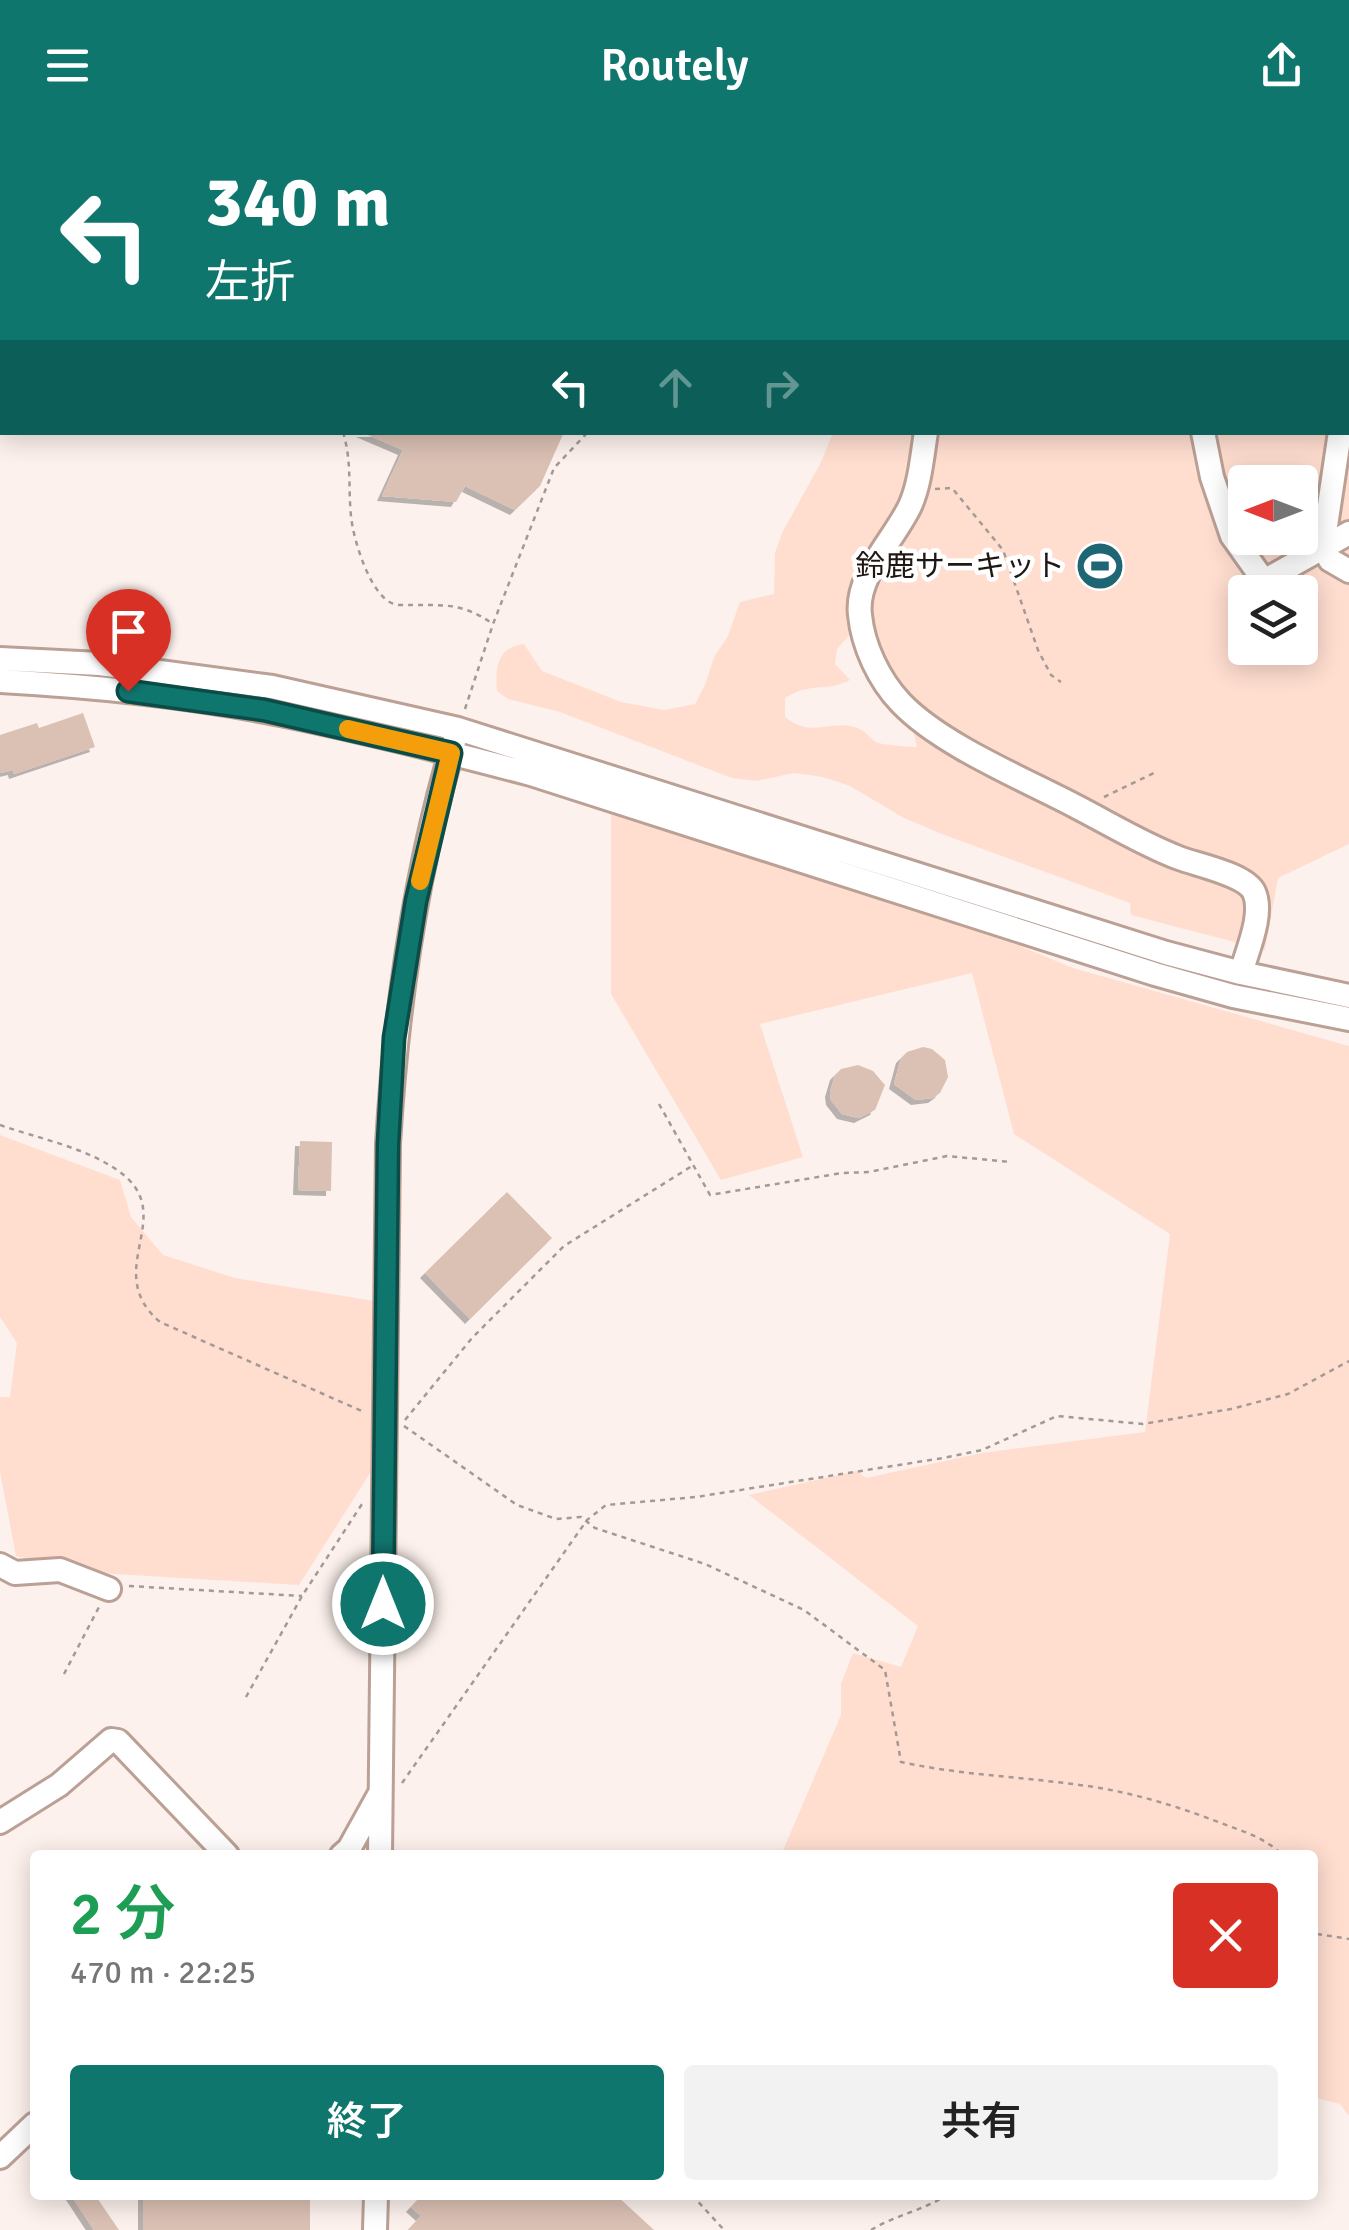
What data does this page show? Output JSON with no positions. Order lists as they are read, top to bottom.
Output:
{
  "places": {
    "sports": ["鈴鹿サーキット"]
  },
  "north": "left",
  "page": {
    "header": "Routely",
    "turn": ["340 m", "左折"],
    "heading": ["2 分", "470 m · 22:25"],
    "buttons": ["終了", "共有"]
  }
}
